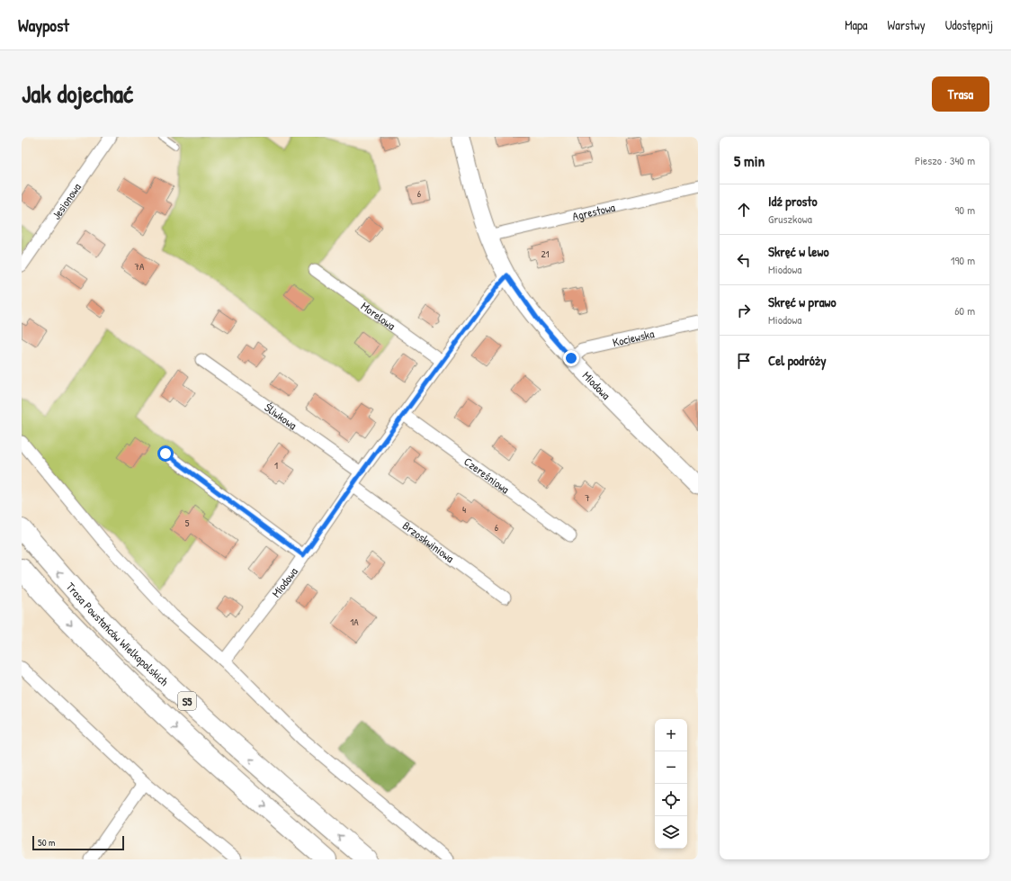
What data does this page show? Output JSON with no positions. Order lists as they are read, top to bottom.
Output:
{
  "streets": {
    "highway": ["Trasa Powstańców Wielkopolskich", "S5"],
    "main road": ["Miodowa"],
    "street": [
      "Jesionowa",
      "Agrestowa",
      "Morelowa",
      "Kociewska",
      "Śliwkowa",
      "Czereśniowa",
      "Brzoskwiniowa"
    ]
  },
  "crossings": [
    ["Agrestowa", "Miodowa"],
    ["Morelowa", "Miodowa"],
    ["Kociewska", "Miodowa"],
    ["Miodowa", "Śliwkowa"],
    ["Miodowa", "Czereśniowa"],
    ["Miodowa", "Brzoskwiniowa"]
  ],
  "house_numbers": [
    "6",
    "21",
    "7A",
    "1",
    "7",
    "4",
    "5",
    "6",
    "1A"
  ],
  "scale_bar": "50 m",
  "page": {
    "header": "Waypost",
    "nav": ["Mapa", "Warstwy", "Udostępnij"],
    "title": "Jak dojechać",
    "buttons": "Trasa",
    "heading": ["5 min", "Pieszo · 340 m"],
    "list": [
      ["Idź prosto", "Gruszkowa", "90 m"],
      ["Skręć w lewo", "Miodowa", "190 m"],
      ["Skręć w prawo", "Miodowa", "60 m"],
      "Cel podróży"
    ],
    "map_buttons": ["+", "−"],
    "scale": "50 m"
  }
}
